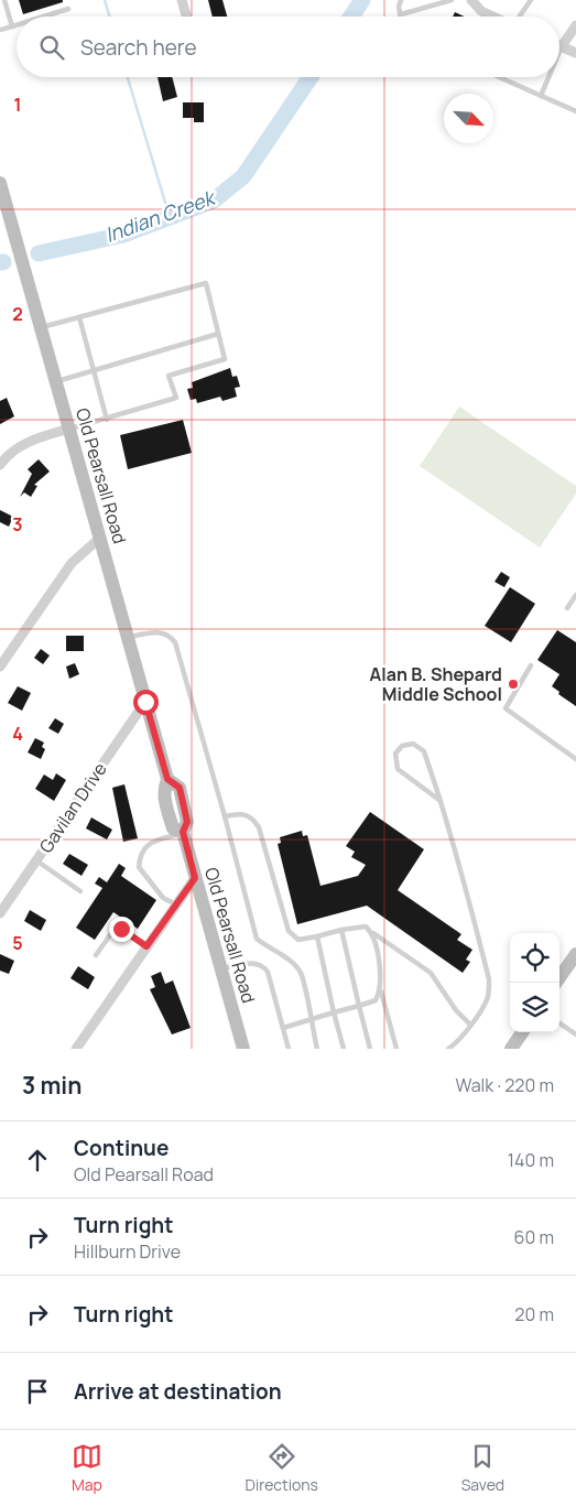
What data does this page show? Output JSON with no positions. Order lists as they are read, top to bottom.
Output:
{
  "streets": {
    "main road": ["Old Pearsall Road"],
    "street": ["Gavilan Drive"]
  },
  "crossings": [
    ["Old Pearsall Road", "Gavilan Drive"]
  ],
  "water": ["Indian Creek"],
  "places": ["Alan B. Shepard Middle School"],
  "north": "bottom right",
  "page": {
    "search": "Search here",
    "heading": ["3 min", "Walk · 220 m"],
    "list": [
      ["Continue", "Old Pearsall Road", "140 m"],
      ["Turn right", "Hillburn Drive", "60 m"],
      ["Turn right", "20 m"],
      "Arrive at destination"
    ],
    "nav": ["Map", "Directions", "Saved"]
  },
  "grid": {
    "rows": [
      "1",
      "2",
      "3",
      "4",
      "5"
    ]
  }
}
